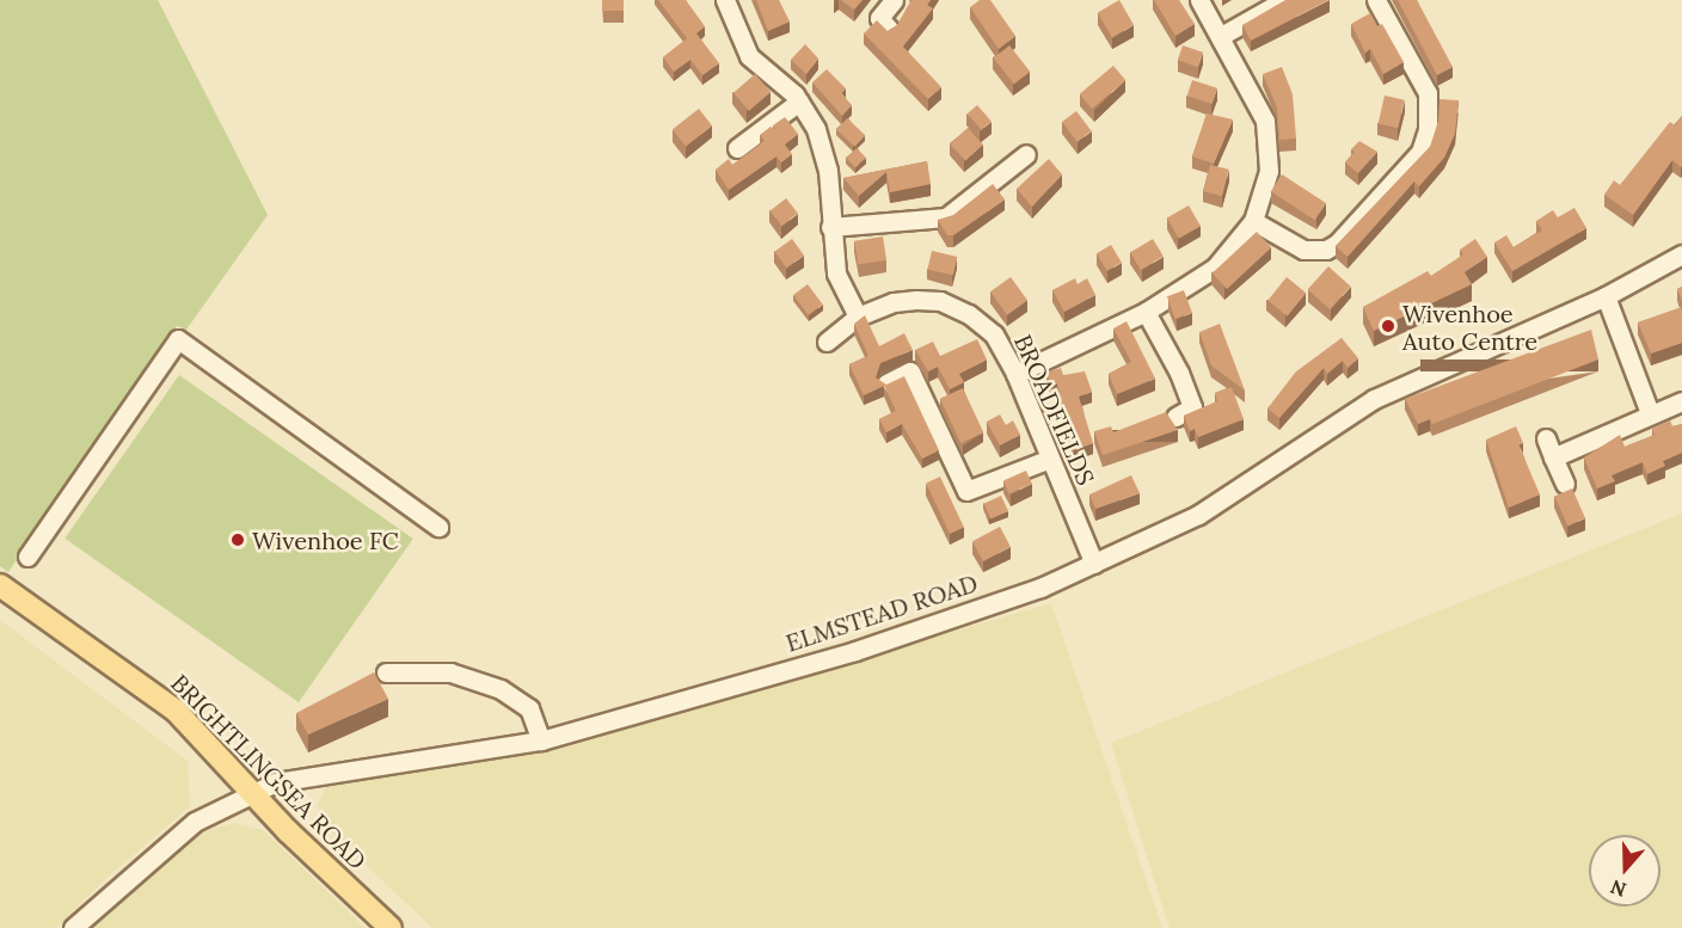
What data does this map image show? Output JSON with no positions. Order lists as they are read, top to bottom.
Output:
{
  "streets": {
    "main road": ["BRIGHTLINGSEA ROAD"],
    "street": ["BROADFIELDS", "ELMSTEAD ROAD"]
  },
  "crossings": [
    ["BROADFIELDS", "ELMSTEAD ROAD"],
    ["ELMSTEAD ROAD", "BRIGHTLINGSEA ROAD"]
  ],
  "places": ["Wivenhoe Auto Centre", "Wivenhoe FC"],
  "north": "bottom"
}
